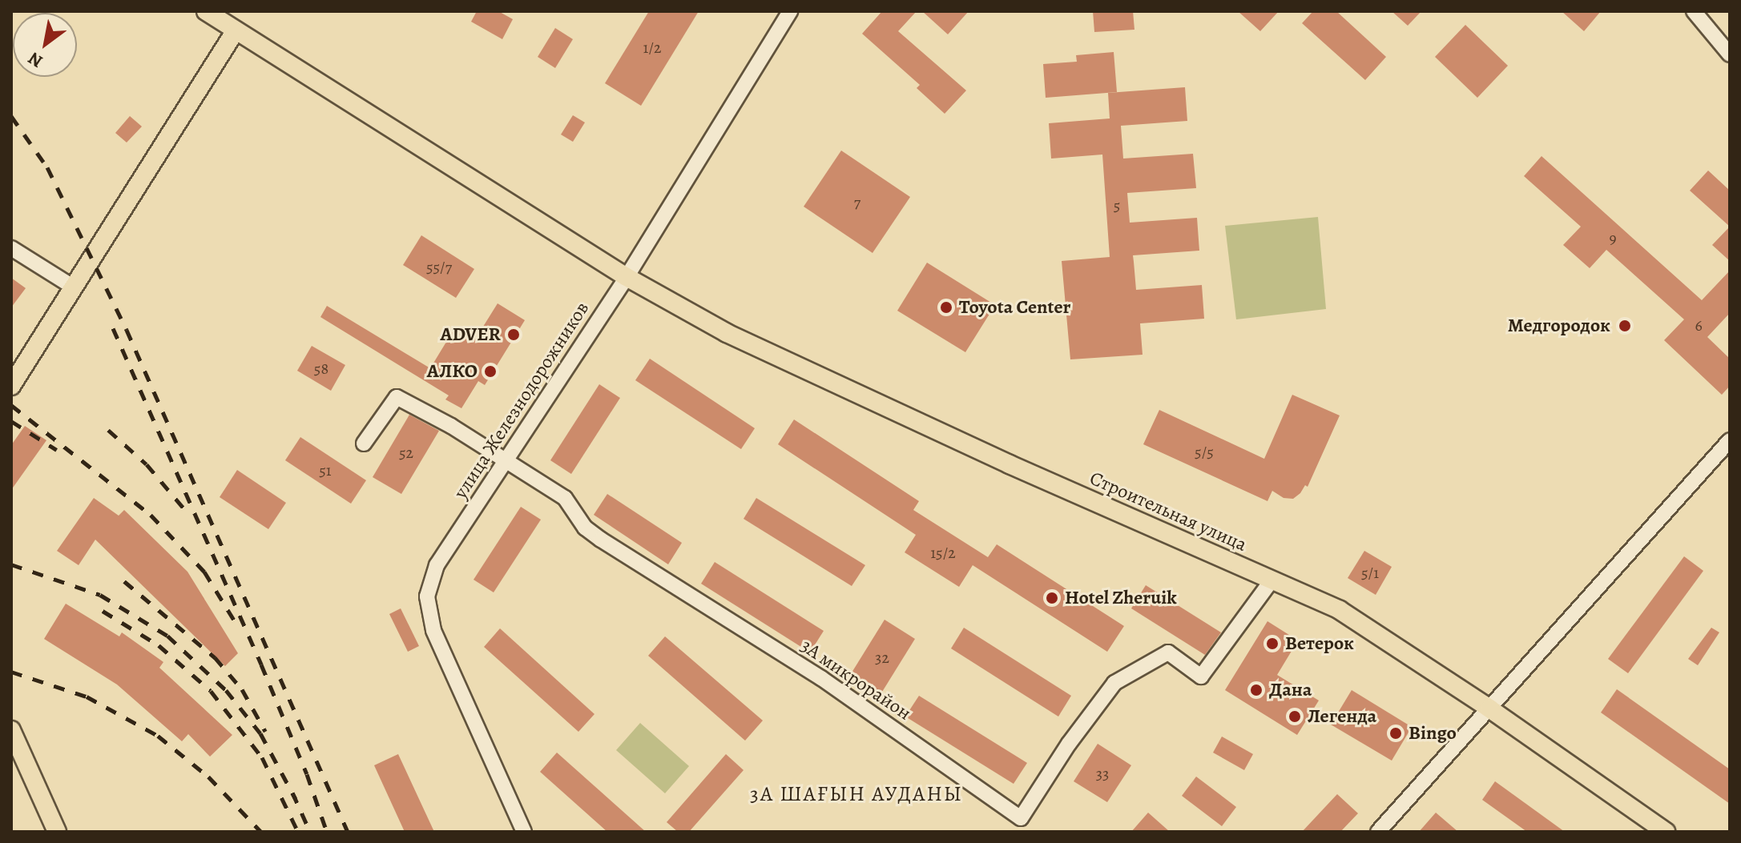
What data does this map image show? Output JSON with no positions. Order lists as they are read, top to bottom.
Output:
{
  "streets": {
    "main road": ["Строительная улица"],
    "street": ["улица Железнодорожников", "3А микрорайон"]
  },
  "crossings": [
    ["улица Железнодорожников", "Строительная улица"],
    ["улица Железнодорожников", "3А микрорайон"],
    ["Строительная улица", "3А микрорайон"]
  ],
  "districts": ["3А ШАҒЫН АУДАНЫ"],
  "places": [
    "Toyota Center",
    "Медгородок",
    "ADVER",
    "АЛКО",
    "Hotel Zheruik",
    "Ветерок",
    "Дана",
    "Легенда",
    "Bingo"
  ],
  "house_numbers": [
    "1/2",
    "7",
    "5",
    "9",
    "55/7",
    "6",
    "58",
    "5/5",
    "52",
    "51",
    "15/2",
    "5/1",
    "32",
    "33"
  ],
  "north": "bottom left"
}
